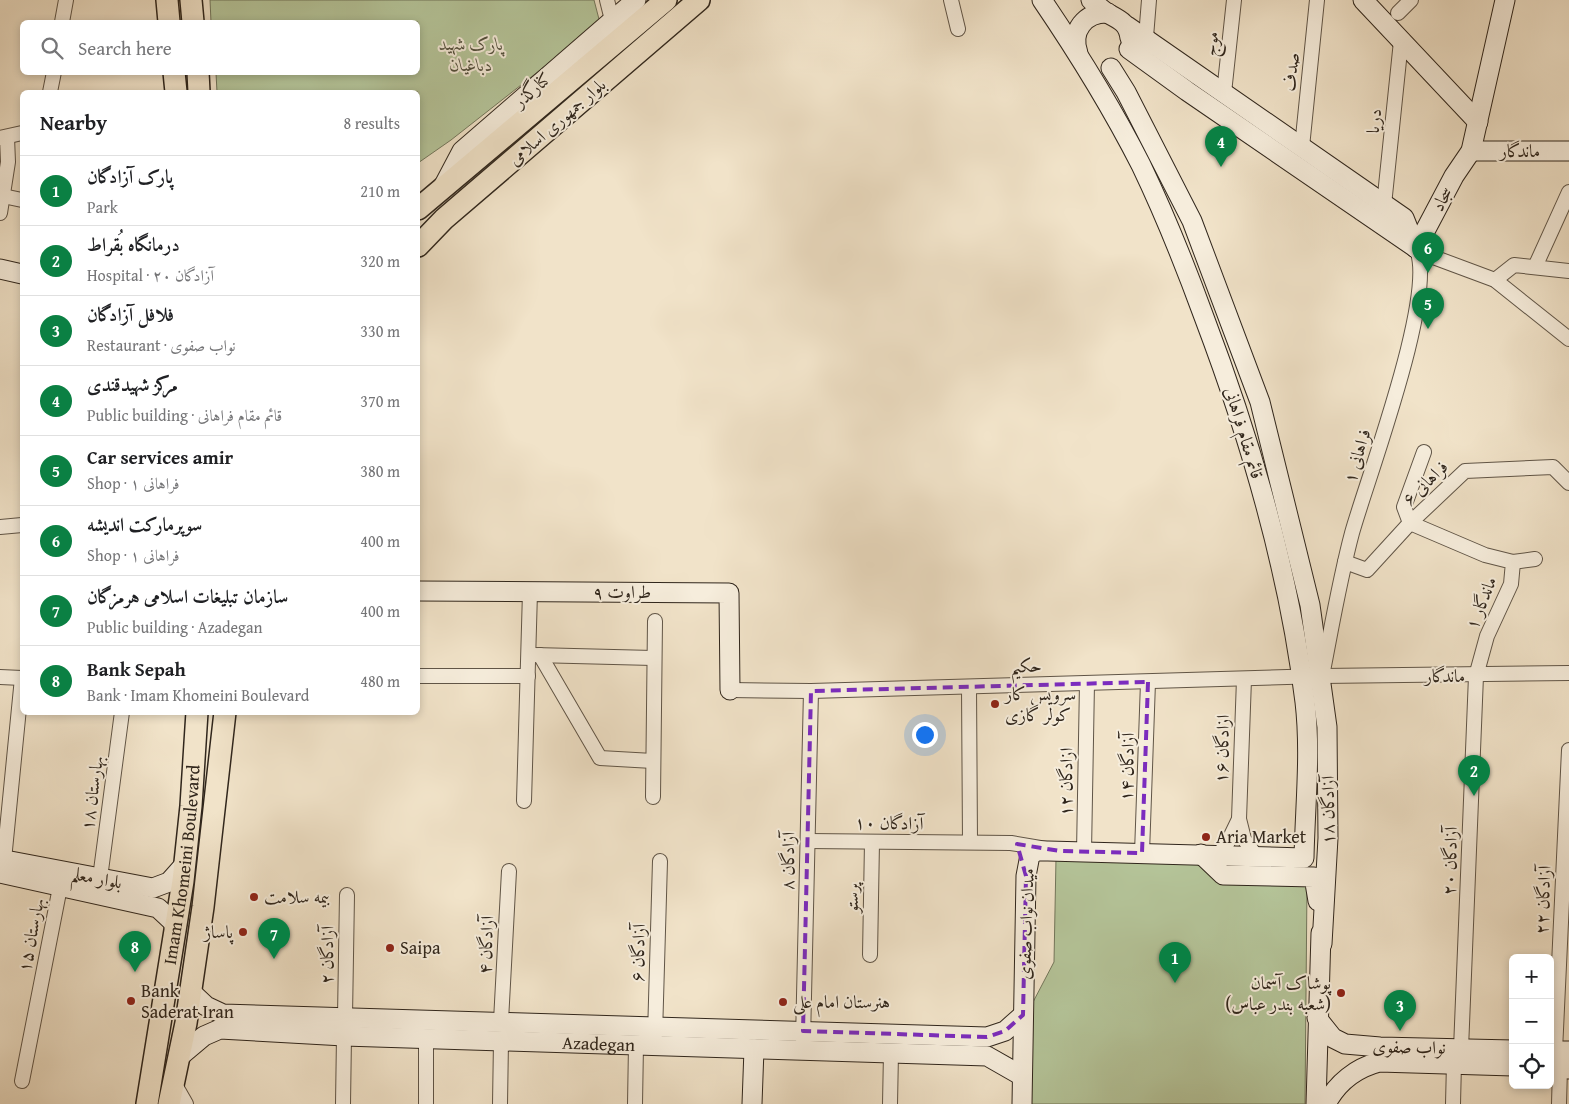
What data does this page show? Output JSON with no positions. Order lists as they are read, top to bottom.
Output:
{
  "streets": {
    "main road": ["بلوار جمهوری اسلامی", "Imam Khomeini Boulevard"],
    "street": [
      "موج",
      "صدف",
      "کنارگذر",
      "دریا",
      "ماندگار",
      "سجاد",
      "قائم مقام فراهانی",
      "فراهانی ۱",
      "فراهانی ۶",
      "طراوت ۹",
      "ماندگار ۱",
      "حکیم",
      "ازادگان ۱۶",
      "آزادگان ۱۴",
      "ازادگان ۱۲",
      "بهارستان ۱۸",
      "آزادگان ۱۸",
      "آزادگان ۱۰",
      "آزادگان ۸",
      "آزادگان ۲۰",
      "بلوار معلم",
      "پرستو",
      "آزادگان ۲۲",
      "میدان نواب صفوی",
      "بهارستان ۱۵",
      "آزادگان ۴",
      "آزادگان ۶",
      "آزادگان ۲",
      "Azadegan",
      "نواب صفوی"
    ]
  },
  "crossings": [
    ["کنارگذر", "بلوار جمهوری اسلامی"],
    ["ماندگار", "سجاد"],
    ["ماندگار", "قائم مقام فراهانی"],
    ["ماندگار", "فراهانی ۱"],
    ["ماندگار", "ماندگار ۱"],
    ["ماندگار", "حکیم"],
    ["ماندگار", "آزادگان ۱۸"],
    ["ماندگار", "آزادگان ۲۰"],
    ["سجاد", "فراهانی ۱"],
    ["قائم مقام فراهانی", "فراهانی ۱"],
    ["قائم مقام فراهانی", "حکیم"],
    ["قائم مقام فراهانی", "ازادگان ۱۶"],
    ["قائم مقام فراهانی", "آزادگان ۱۸"],
    ["قائم مقام فراهانی", "میدان نواب صفوی"],
    ["فراهانی ۱", "فراهانی ۶"],
    ["فراهانی ۱", "حکیم"],
    ["فراهانی ۱", "آزادگان ۱۸"],
    ["فراهانی ۶", "ماندگار ۱"],
    ["طراوت ۹", "حکیم"],
    ["ماندگار ۱", "آزادگان ۲۰"],
    ["حکیم", "ازادگان ۱۶"],
    ["حکیم", "آزادگان ۱۴"],
    ["حکیم", "ازادگان ۱۲"],
    ["حکیم", "آزادگان ۱۸"],
    ["حکیم", "آزادگان ۸"],
    ["ازادگان ۱۶", "میدان نواب صفوی"],
    ["آزادگان ۱۴", "میدان نواب صفوی"],
    ["ازادگان ۱۲", "میدان نواب صفوی"],
    ["بهارستان ۱۸", "بلوار معلم"],
    ["آزادگان ۱۰", "آزادگان ۸"],
    ["آزادگان ۱۰", "پرستو"],
    ["آزادگان ۱۰", "میدان نواب صفوی"],
    ["آزادگان ۸", "Azadegan"],
    ["آزادگان ۲۰", "نواب صفوی"],
    ["Imam Khomeini Boulevard", "بلوار معلم"],
    ["Imam Khomeini Boulevard", "Azadegan"],
    ["بلوار معلم", "بهارستان ۱۵"],
    ["میدان نواب صفوی", "Azadegan"],
    ["آزادگان ۴", "Azadegan"],
    ["آزادگان ۶", "Azadegan"],
    ["آزادگان ۲", "Azadegan"]
  ],
  "parks": ["پارک شهید دباغیان"],
  "places": [
    "سرویس کار کولر گازی",
    "Aria Market",
    "بیمه سلامت",
    "پاساژ",
    "Saipa",
    "پوشاک آسمان (شعبه بندر عباس)",
    "Bank Saderat Iran",
    "هنرستان امام علی"
  ],
  "page": {
    "search": "Search here",
    "heading": ["Nearby", "8 results"],
    "pins": [
      "4",
      "6",
      "5",
      "2",
      "7",
      "8",
      "1",
      "3"
    ],
    "list": [
      {
        "mark": "1",
        "name": "پارک آزادگان",
        "note": "Park",
        "value": "210 m"
      },
      {
        "mark": "2",
        "name": "درمانگاه بُقراط",
        "note": "Hospital · آزادگان ۲۰",
        "value": "320 m"
      },
      {
        "mark": "3",
        "name": "فلافل آزادگان",
        "note": "Restaurant · نواب صفوی",
        "value": "330 m"
      },
      {
        "mark": "4",
        "name": "مرکز شهیدقندی",
        "note": "Public building · قائم مقام فراهانی",
        "value": "370 m"
      },
      {
        "mark": "5",
        "name": "Car services amir",
        "note": "Shop · فراهانی ۱",
        "value": "380 m"
      },
      {
        "mark": "6",
        "name": "سوپرمارکت اندیشه",
        "note": "Shop · فراهانی ۱",
        "value": "400 m"
      },
      {
        "mark": "7",
        "name": "سازمان تبلیغات اسلامی هرمزگان",
        "note": "Public building · Azadegan",
        "value": "400 m"
      },
      {
        "mark": "8",
        "name": "Bank Sepah",
        "note": "Bank · Imam Khomeini Boulevard",
        "value": "480 m"
      }
    ],
    "map_buttons": ["+", "−"]
  }
}
